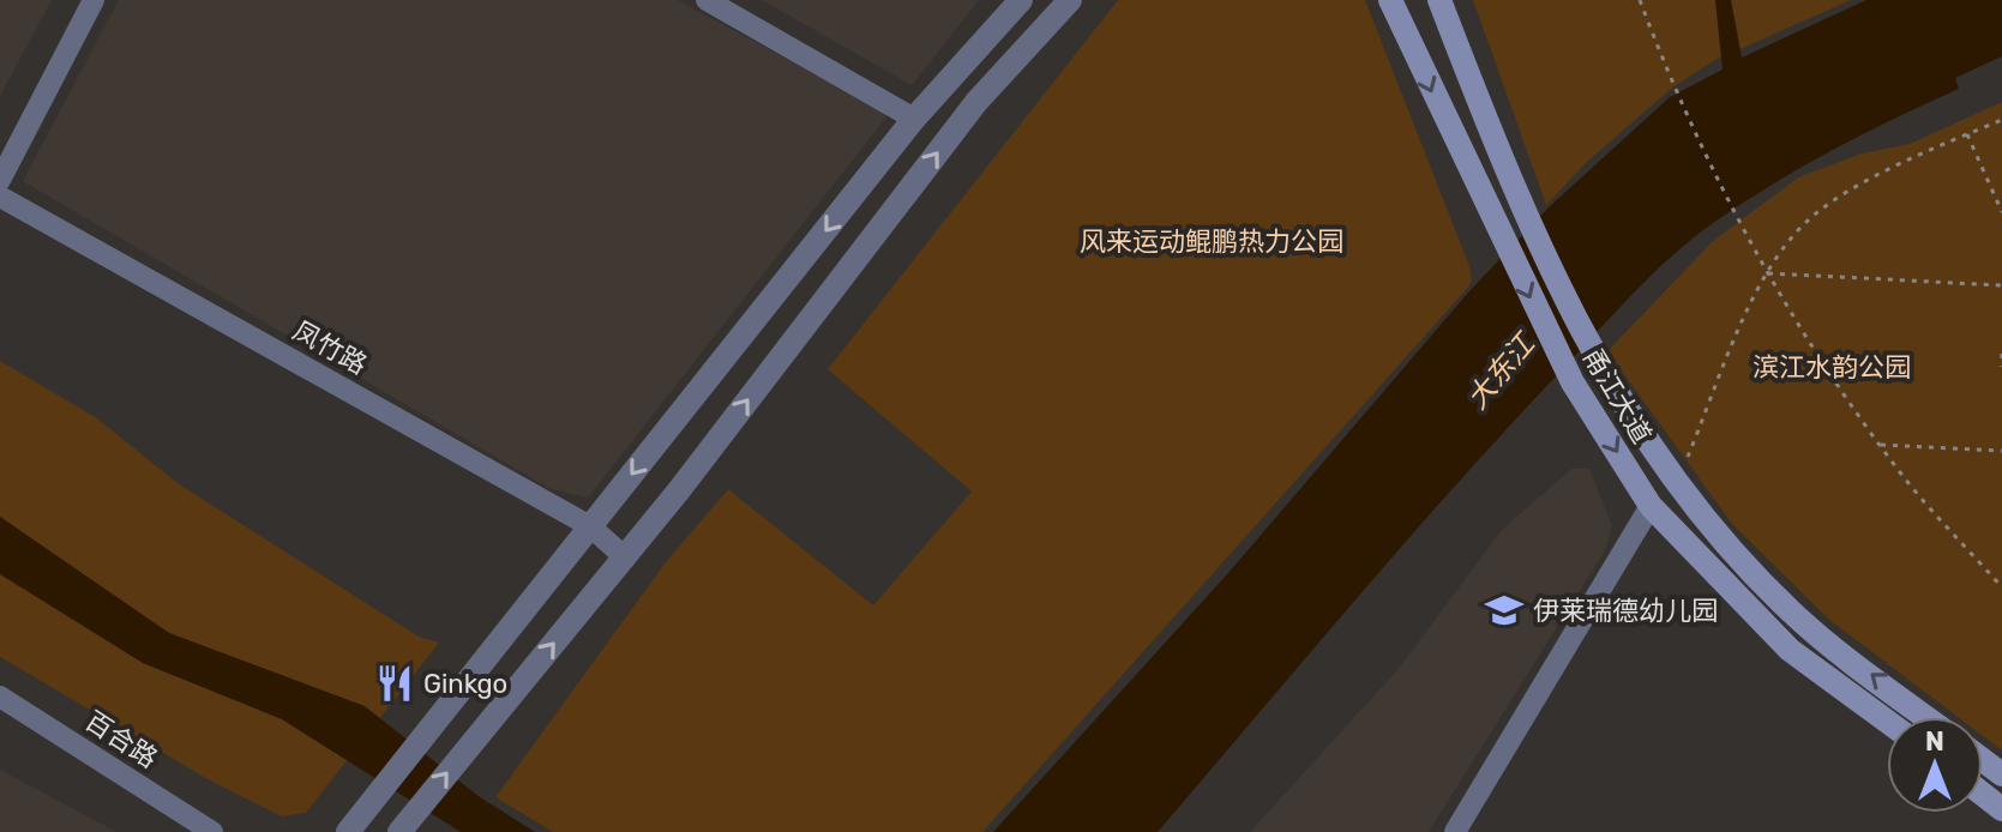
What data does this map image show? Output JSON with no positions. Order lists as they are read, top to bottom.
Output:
{
  "streets": {
    "main road": ["甬江大道"],
    "street": ["凤竹路", "百合路"]
  },
  "water": ["大东江"],
  "parks": ["风来运动鲲鹏热力公园", "滨江水韵公园"],
  "places": {
    "school or university": ["伊莱瑞德幼儿园"],
    "restaurant": ["Ginkgo"]
  },
  "north": "top"
}
